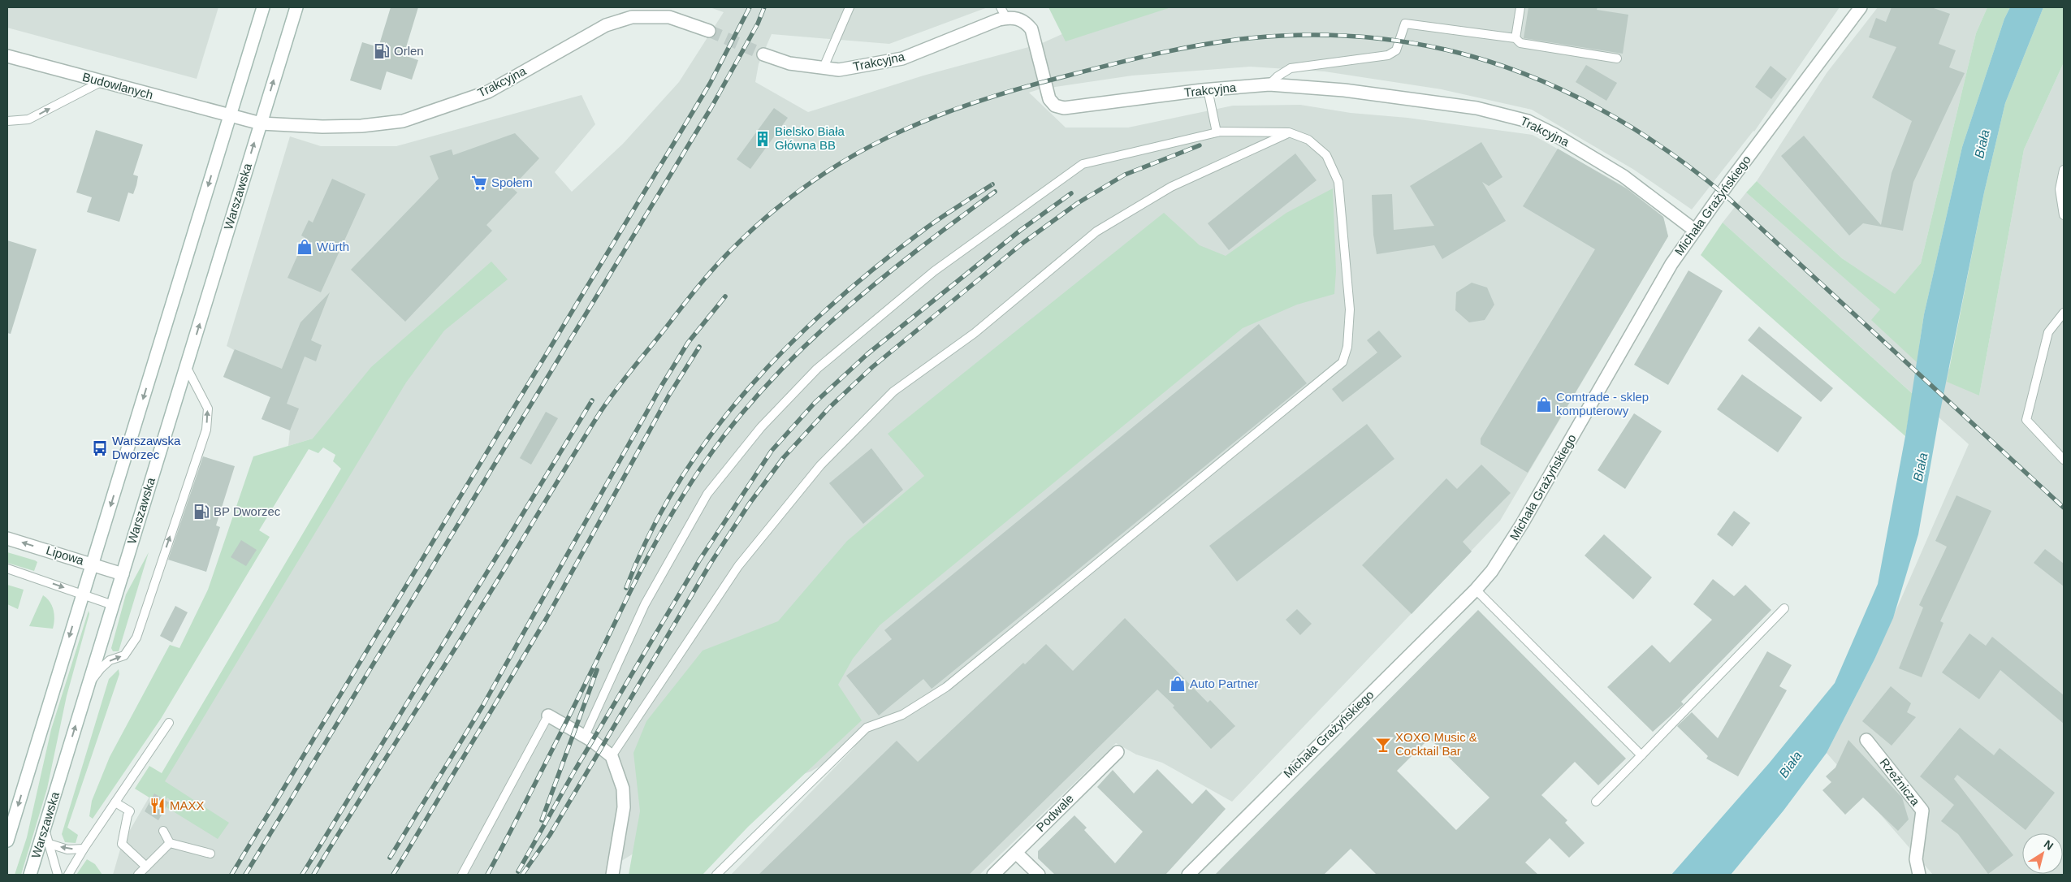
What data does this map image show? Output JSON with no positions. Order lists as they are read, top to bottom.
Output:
{
  "streets": {
    "street": [
      "Trakcyjna",
      "Budowlanych",
      "Warszawska",
      "Michała Grażyńskiego",
      "Lipowa",
      "Rzeźnicza",
      "Podwale"
    ]
  },
  "crossings": [
    ["Trakcyjna", "Warszawska"],
    ["Trakcyjna", "Michała Grażyńskiego"],
    ["Warszawska", "Lipowa"]
  ],
  "one_way": ["Lipowa"],
  "water": ["Biała"],
  "places": {
    "fuel station": ["Orlen", "BP Dworzec"],
    "building": ["Bielsko Biała Główna BB"],
    "supermarket": ["Społem"],
    "shop": ["Würth", "Comtrade - sklep komputerowy", "Auto Partner"],
    "bus stop": ["Warszawska Dworzec"],
    "bar": ["XOXO Music & Cocktail Bar"],
    "restaurant": ["MAXX"]
  },
  "north": "top right"
}
